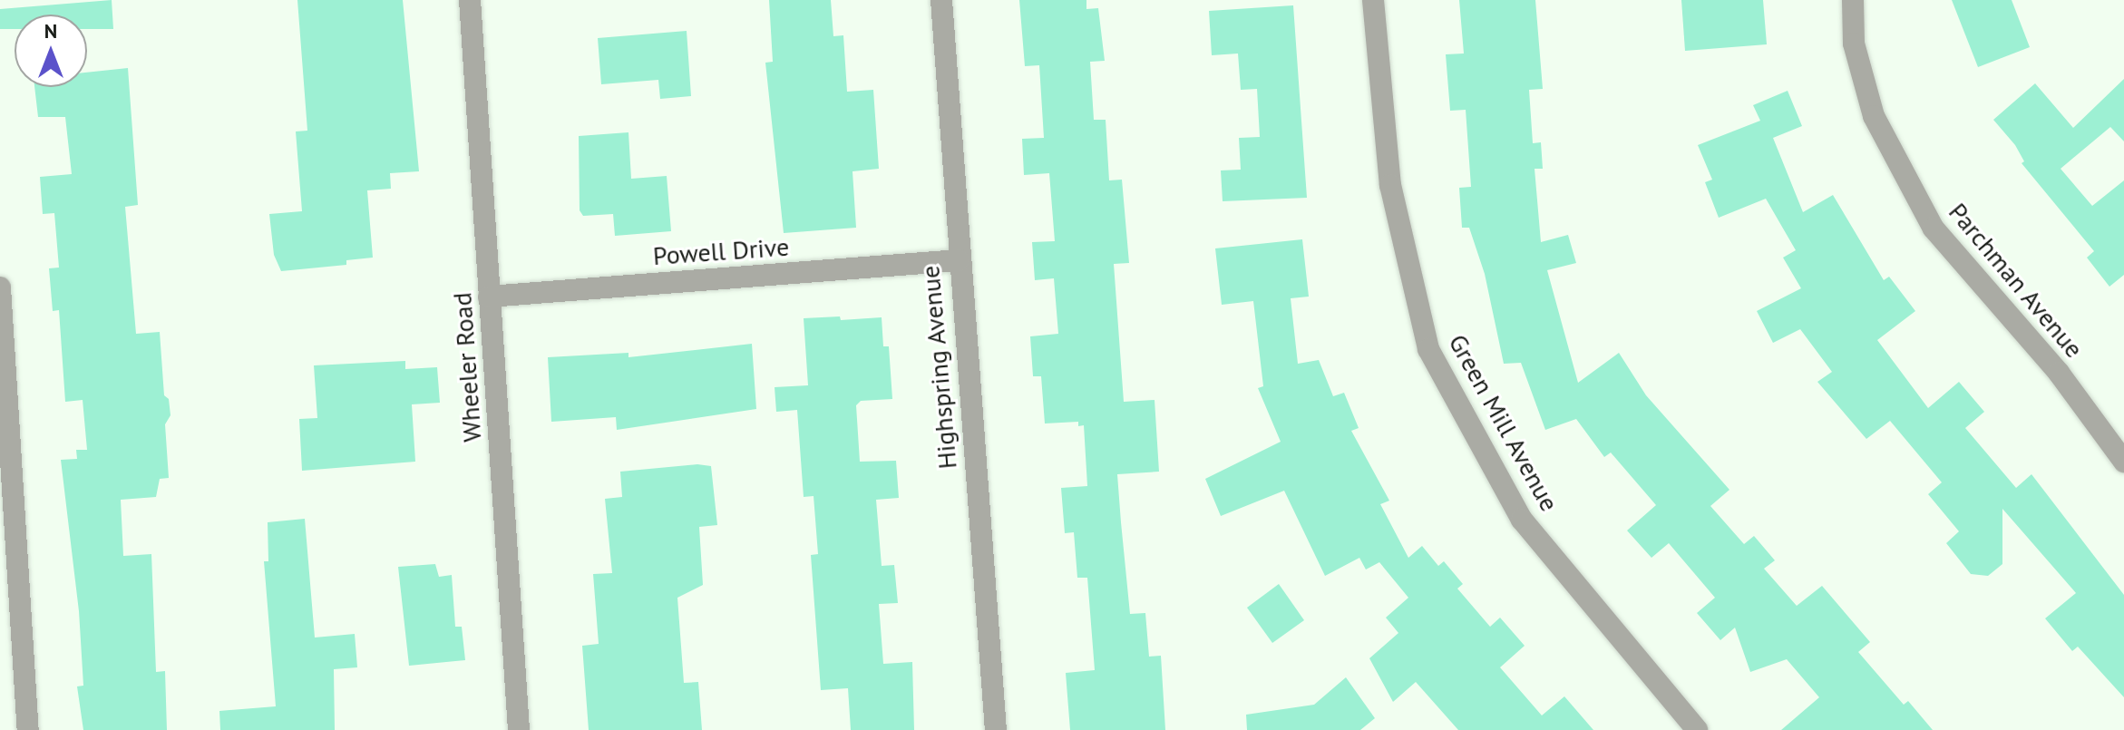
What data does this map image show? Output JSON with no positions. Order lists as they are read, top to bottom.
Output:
{
  "streets": {
    "street": [
      "Powell Drive",
      "Parchman Avenue",
      "Wheeler Road",
      "Highspring Avenue",
      "Green Mill Avenue"
    ]
  },
  "crossings": [
    ["Powell Drive", "Wheeler Road"],
    ["Powell Drive", "Highspring Avenue"]
  ],
  "north": "top"
}
